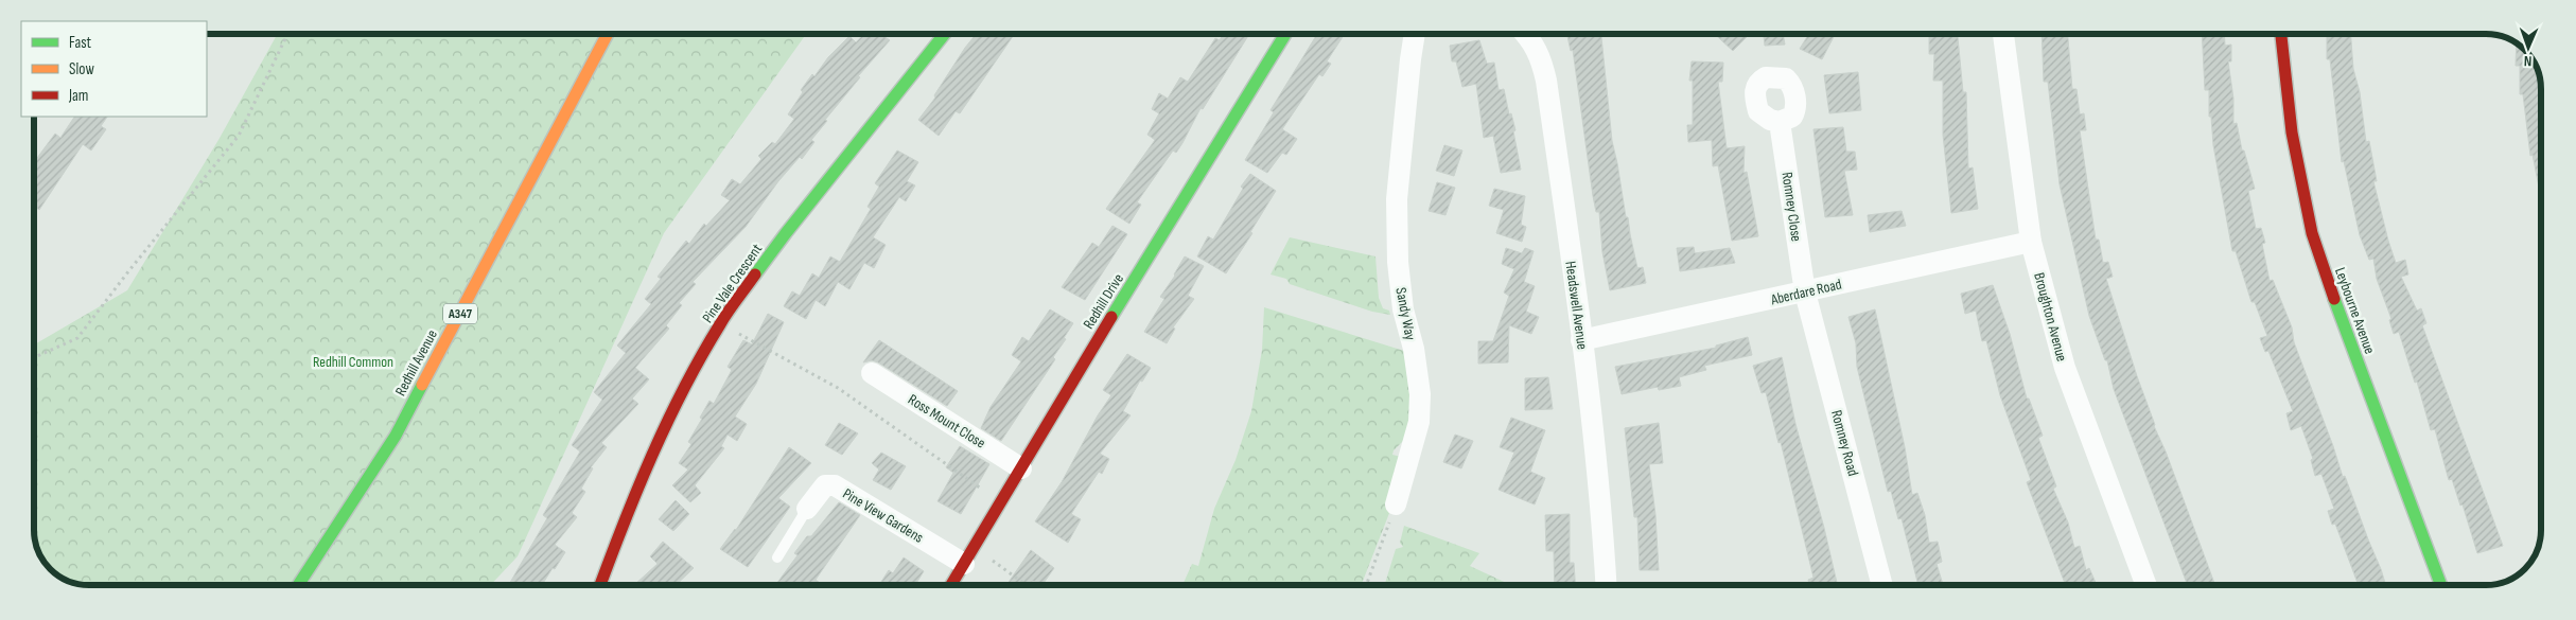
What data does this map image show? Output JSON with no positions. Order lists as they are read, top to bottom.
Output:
{
  "streets": {
    "street": [
      "Romney Close",
      "Pine Vale Crescent",
      "Aberdare Road",
      "Redhill Drive",
      "Headswell Avenue",
      "Leybourne Avenue",
      "A347",
      "Sandy Way",
      "Broughton Avenue",
      "Redhill Avenue",
      "Ross Mount Close",
      "Romney Road",
      "Pine View Gardens"
    ]
  },
  "crossings": [
    ["Romney Close", "Aberdare Road"],
    ["Romney Close", "Romney Road"],
    ["Aberdare Road", "Headswell Avenue"],
    ["Aberdare Road", "Broughton Avenue"],
    ["Aberdare Road", "Romney Road"],
    ["Redhill Drive", "Ross Mount Close"],
    ["Redhill Drive", "Pine View Gardens"]
  ],
  "parks": ["Redhill Common"],
  "legend": ["Fast", "Slow", "Jam"],
  "north": "bottom"
}
